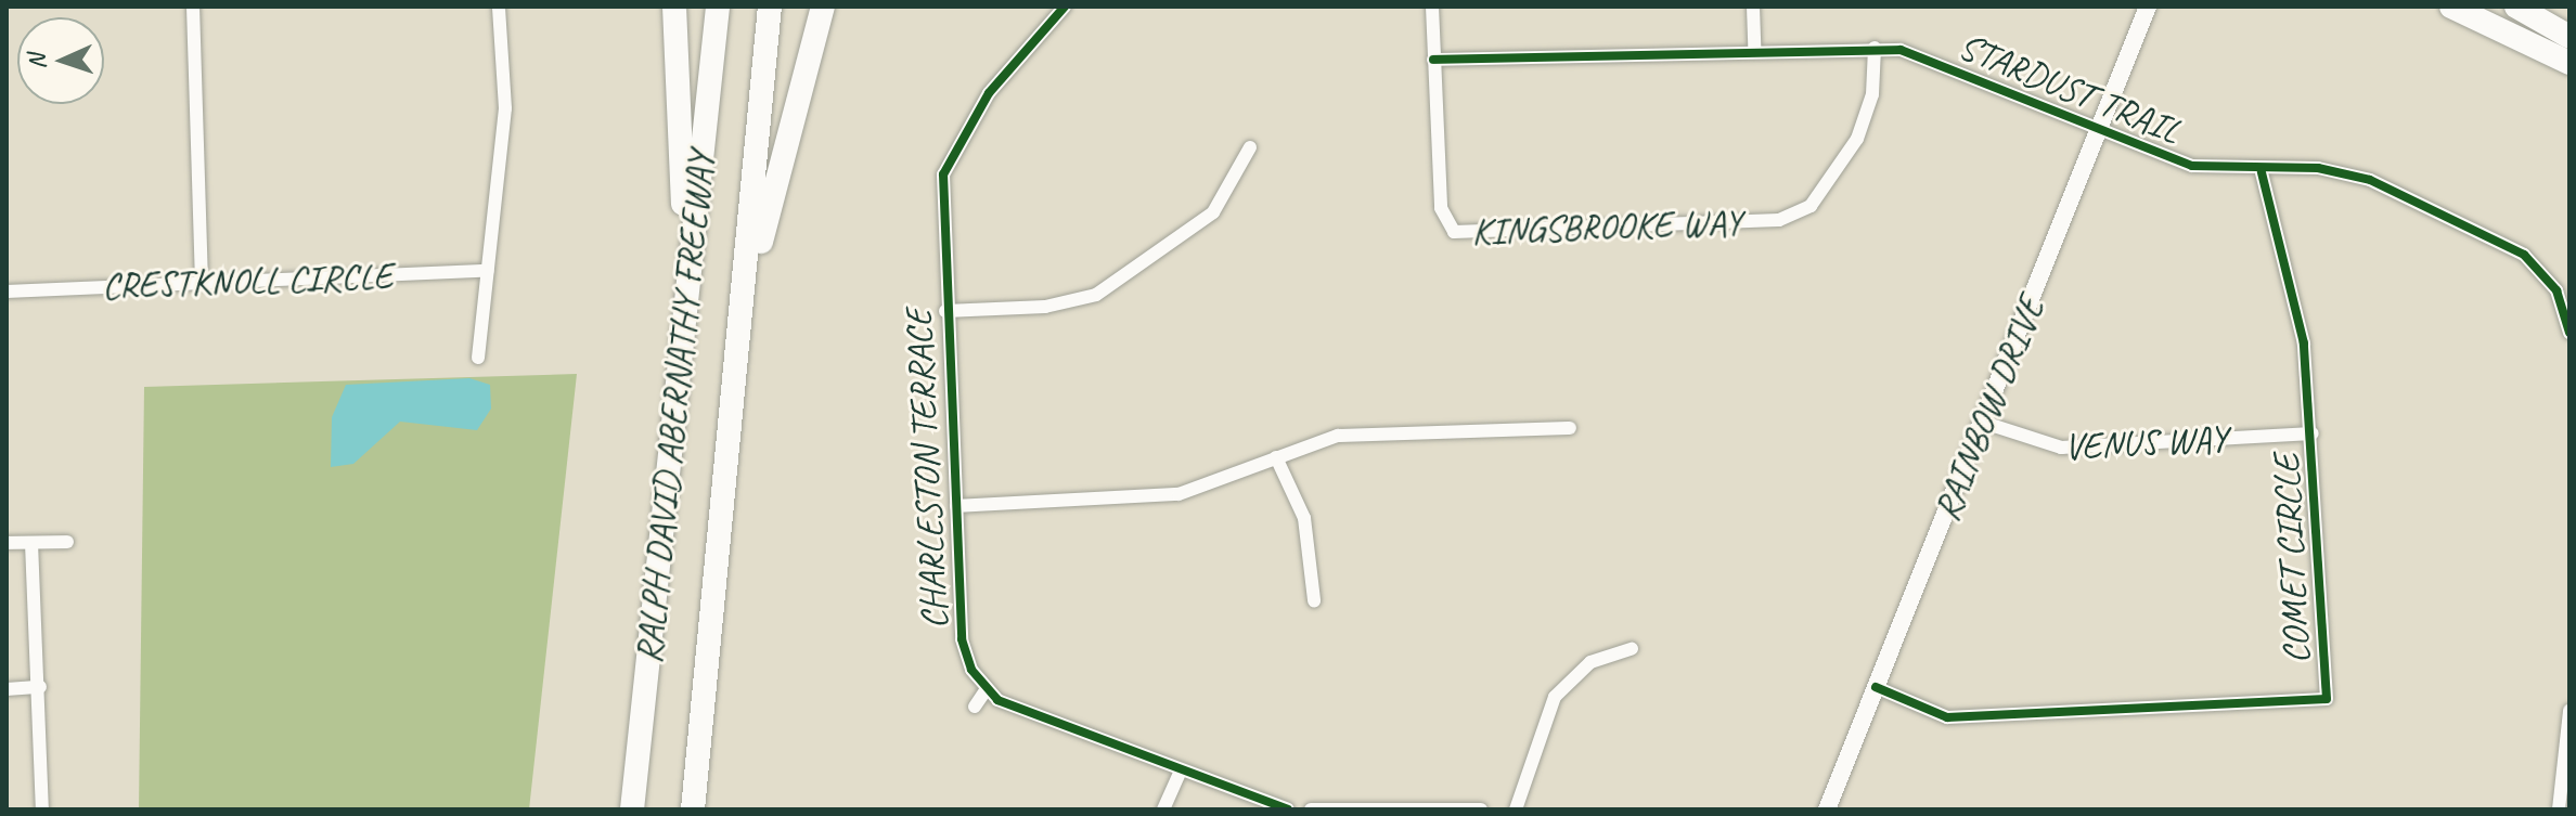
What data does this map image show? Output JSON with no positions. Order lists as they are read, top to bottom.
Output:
{
  "streets": {
    "highway": ["RALPH DAVID ABERNATHY FREEWAY"],
    "street": [
      "STARDUST TRAIL",
      "KINGSBROOKE WAY",
      "CRESTKNOLL CIRCLE",
      "RAINBOW DRIVE",
      "VENUS WAY",
      "CHARLESTON TERRACE",
      "COMET CIRCLE"
    ]
  },
  "crossings": [
    ["STARDUST TRAIL", "KINGSBROOKE WAY"],
    ["STARDUST TRAIL", "RAINBOW DRIVE"],
    ["STARDUST TRAIL", "COMET CIRCLE"],
    ["RAINBOW DRIVE", "VENUS WAY"],
    ["RAINBOW DRIVE", "COMET CIRCLE"],
    ["VENUS WAY", "COMET CIRCLE"]
  ],
  "north": "left"
}
